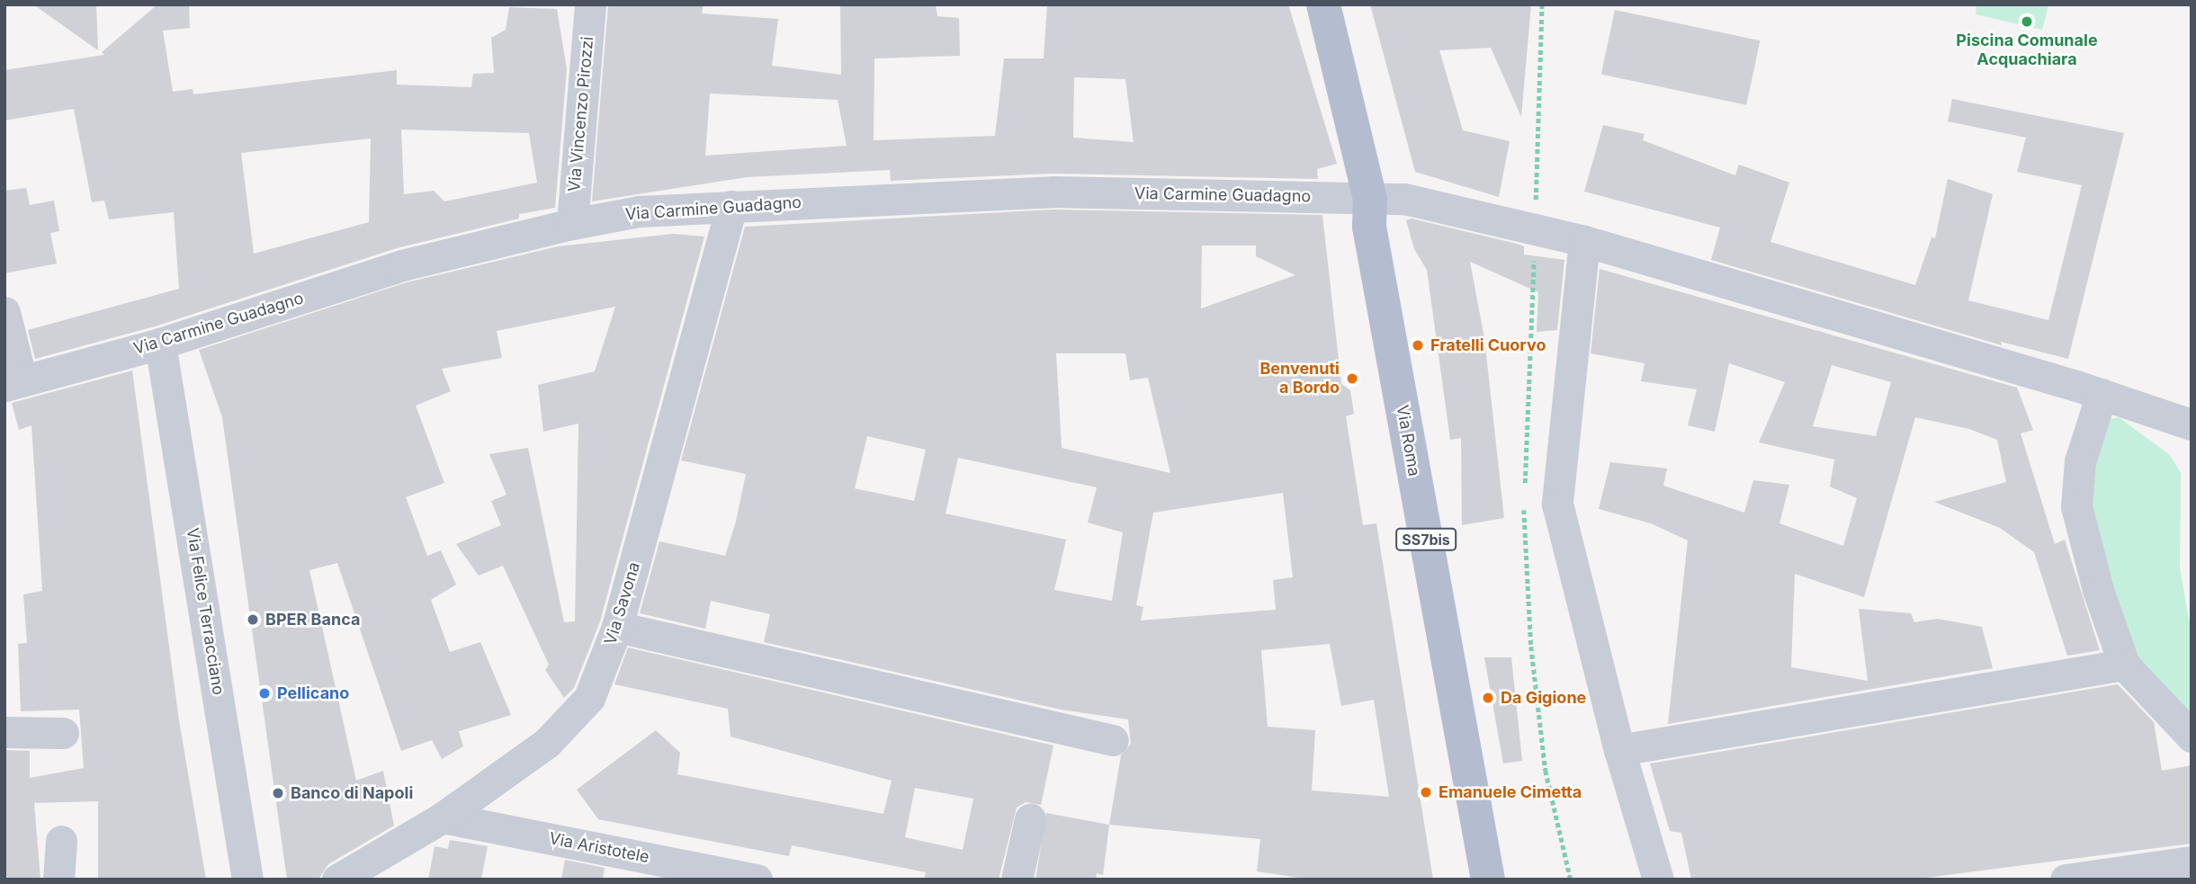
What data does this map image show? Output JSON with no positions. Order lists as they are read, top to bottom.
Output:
{
  "streets": {
    "main road": ["Via Roma", "SS7bis"],
    "street": [
      "Via Vincenzo Pirozzi",
      "Via Carmine Guadagno",
      "Via Savona",
      "Via Felice Terracciano",
      "Via Aristotele"
    ]
  },
  "crossings": [
    ["Via Vincenzo Pirozzi", "Via Carmine Guadagno"],
    ["Via Carmine Guadagno", "Via Roma"],
    ["Via Carmine Guadagno", "Via Savona"],
    ["Via Carmine Guadagno", "Via Felice Terracciano"],
    ["Via Savona", "Via Aristotele"]
  ],
  "places": [
    "Piscina Comunale Acquachiara",
    "Fratelli Cuorvo",
    "Benvenuti a Bordo",
    "BPER Banca",
    "Pellicano",
    "Da Gigione",
    "Emanuele Cimetta",
    "Banco di Napoli"
  ]
}
